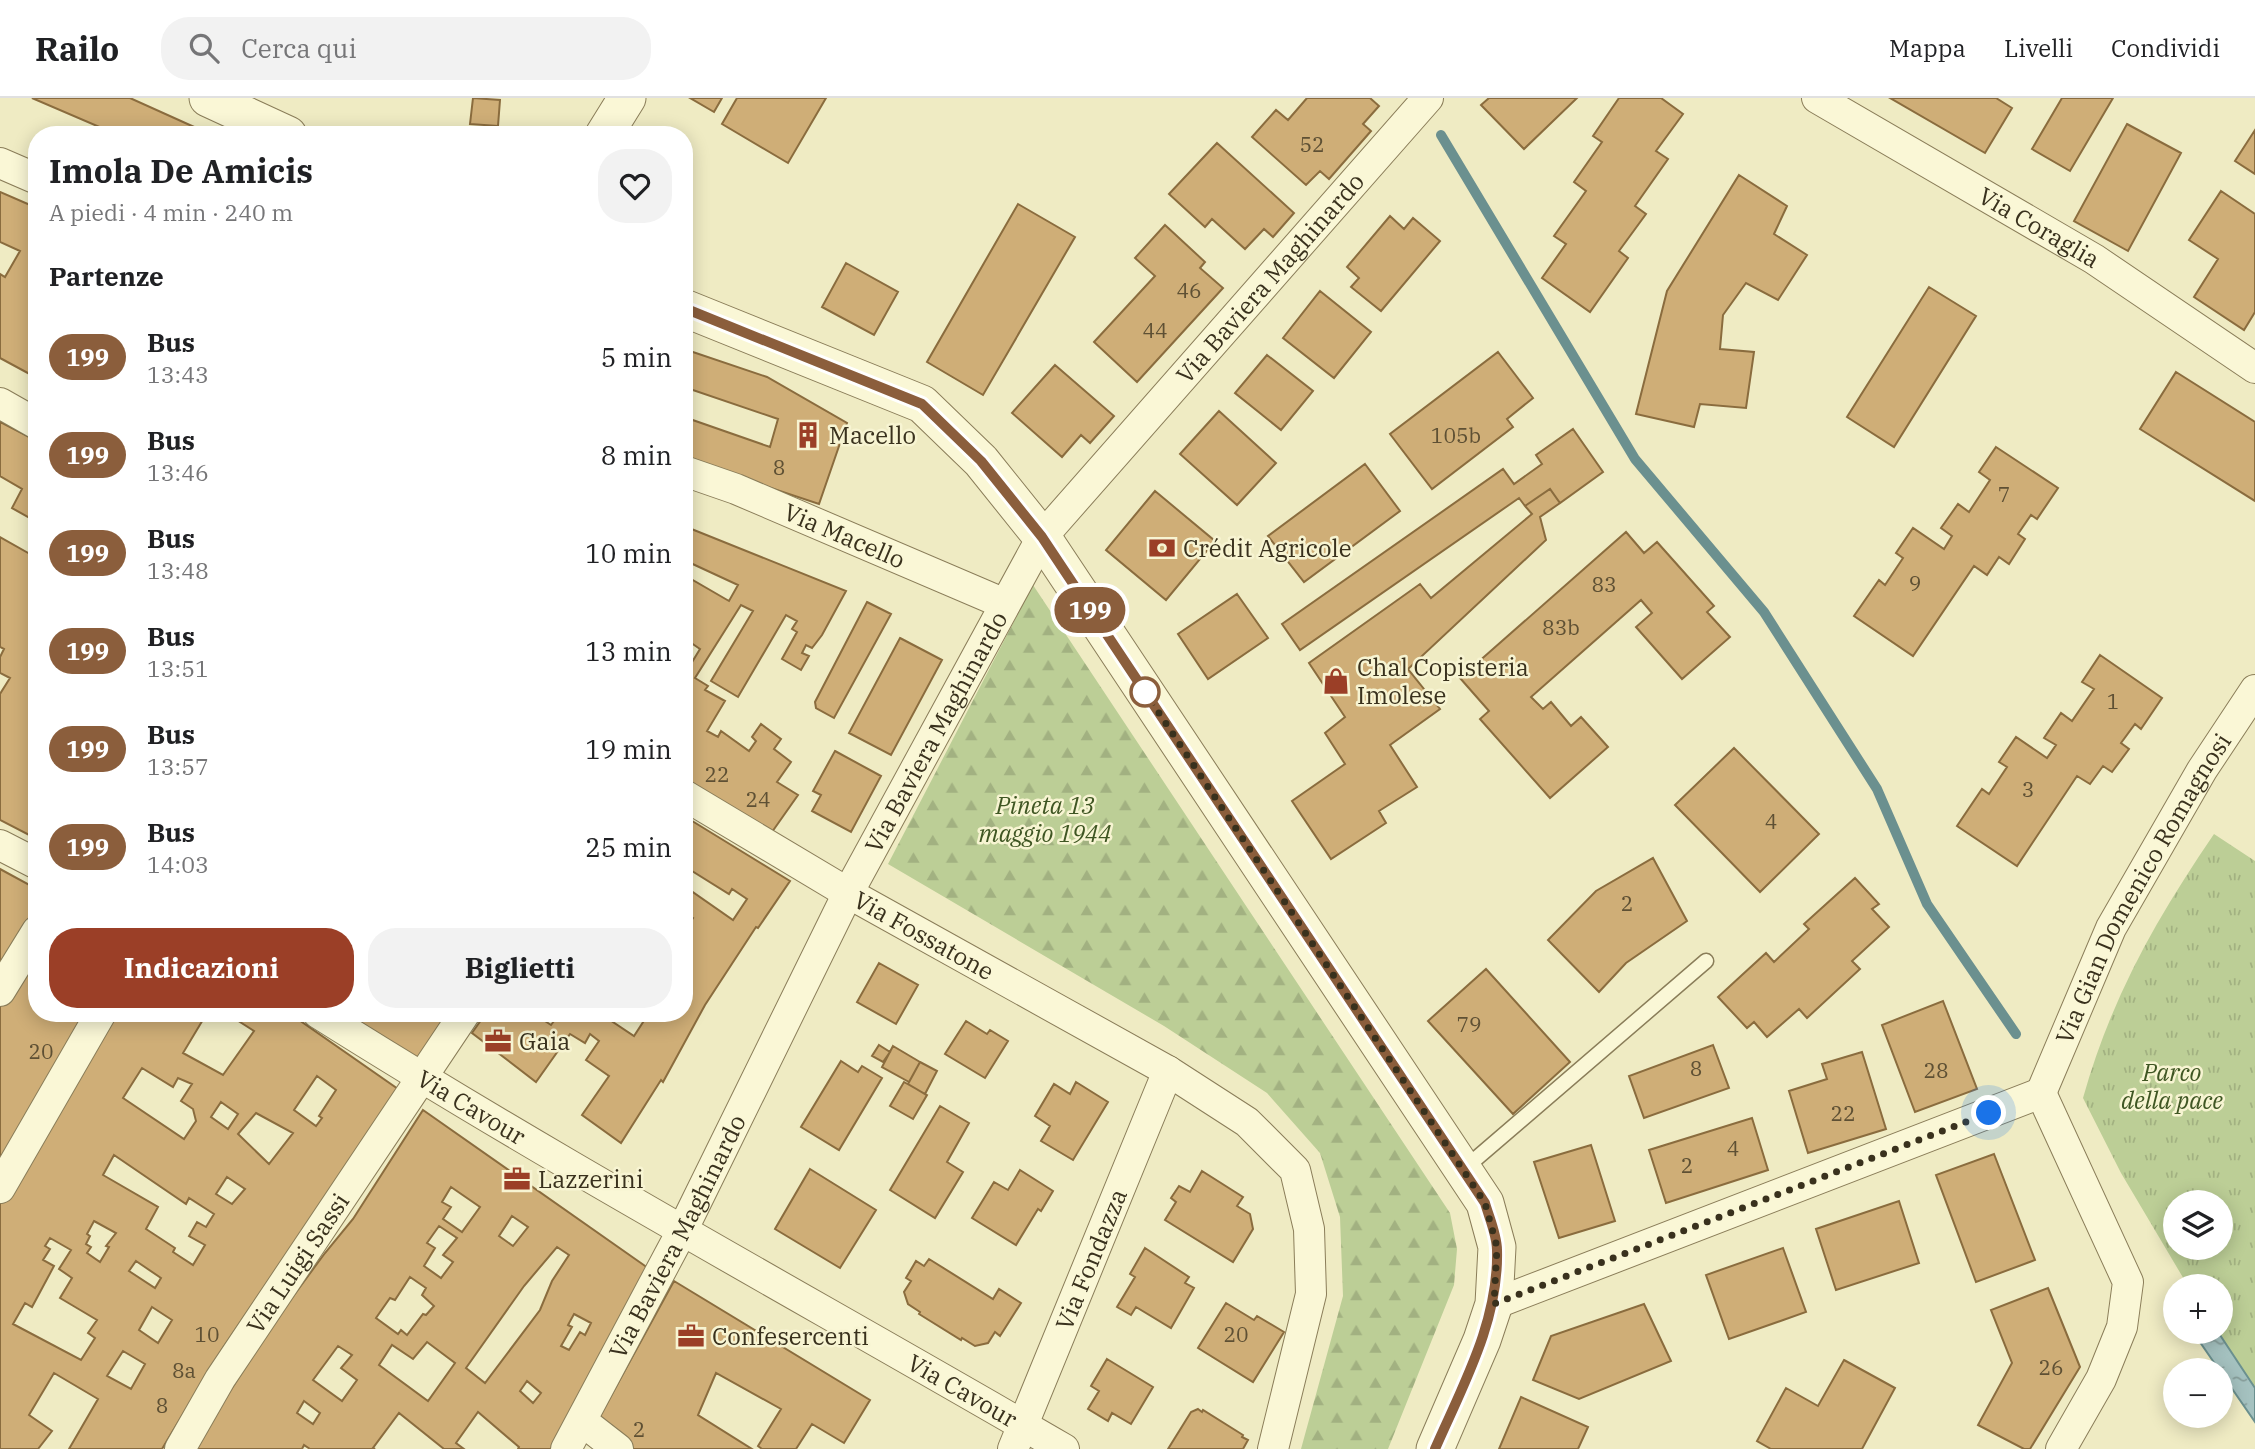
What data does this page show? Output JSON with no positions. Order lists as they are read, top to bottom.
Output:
{
  "streets": {
    "street": [
      "Via Coraglia",
      "Via Baviera Maghinardo",
      "Via Macello",
      "Via Gian Domenico Romagnosi",
      "Via Fossatone",
      "Via Cavour",
      "Via Fondazza",
      "Via Luigi Sassi"
    ]
  },
  "crossings": [
    ["Via Baviera Maghinardo", "Via Macello"],
    ["Via Baviera Maghinardo", "Via Fossatone"],
    ["Via Baviera Maghinardo", "Via Cavour"],
    ["Via Fossatone", "Via Fondazza"],
    ["Via Cavour", "Via Fondazza"],
    ["Via Cavour", "Via Luigi Sassi"]
  ],
  "parks": ["Pineta 13 maggio 1944", "Parco della pace"],
  "places": {
    "building": ["Macello"],
    "bank": ["Crédit Agricole"],
    "shop": ["Chal Copisteria Imolese"],
    "office": ["Gaia", "Lazzerini", "Confesercenti"]
  },
  "lines": ["bus line 199"],
  "house_numbers": [
    "52",
    "46",
    "44",
    "105b",
    "8",
    "7",
    "9",
    "83",
    "83b",
    "1",
    "22",
    "3",
    "24",
    "4",
    "2",
    "79",
    "20",
    "8",
    "28",
    "22",
    "4",
    "2",
    "10",
    "20",
    "26",
    "8a",
    "8",
    "2"
  ],
  "page": {
    "header": "Railo",
    "search": "Cerca qui",
    "nav": ["Mappa", "Livelli", "Condividi"],
    "on_map": "199",
    "heading": [
      ["Imola De Amicis", "A piedi · 4 min · 240 m"],
      "Partenze"
    ],
    "list": [
      {
        "mark": "199",
        "name": "Bus",
        "note": "13:43",
        "value": "5 min"
      },
      {
        "mark": "199",
        "name": "Bus",
        "note": "13:46",
        "value": "8 min"
      },
      {
        "mark": "199",
        "name": "Bus",
        "note": "13:48",
        "value": "10 min"
      },
      {
        "mark": "199",
        "name": "Bus",
        "note": "13:51",
        "value": "13 min"
      },
      {
        "mark": "199",
        "name": "Bus",
        "note": "13:57",
        "value": "19 min"
      },
      {
        "mark": "199",
        "name": "Bus",
        "note": "14:03",
        "value": "25 min"
      }
    ],
    "buttons": ["Indicazioni", "Biglietti"],
    "map_buttons": ["+", "−"]
  }
}
